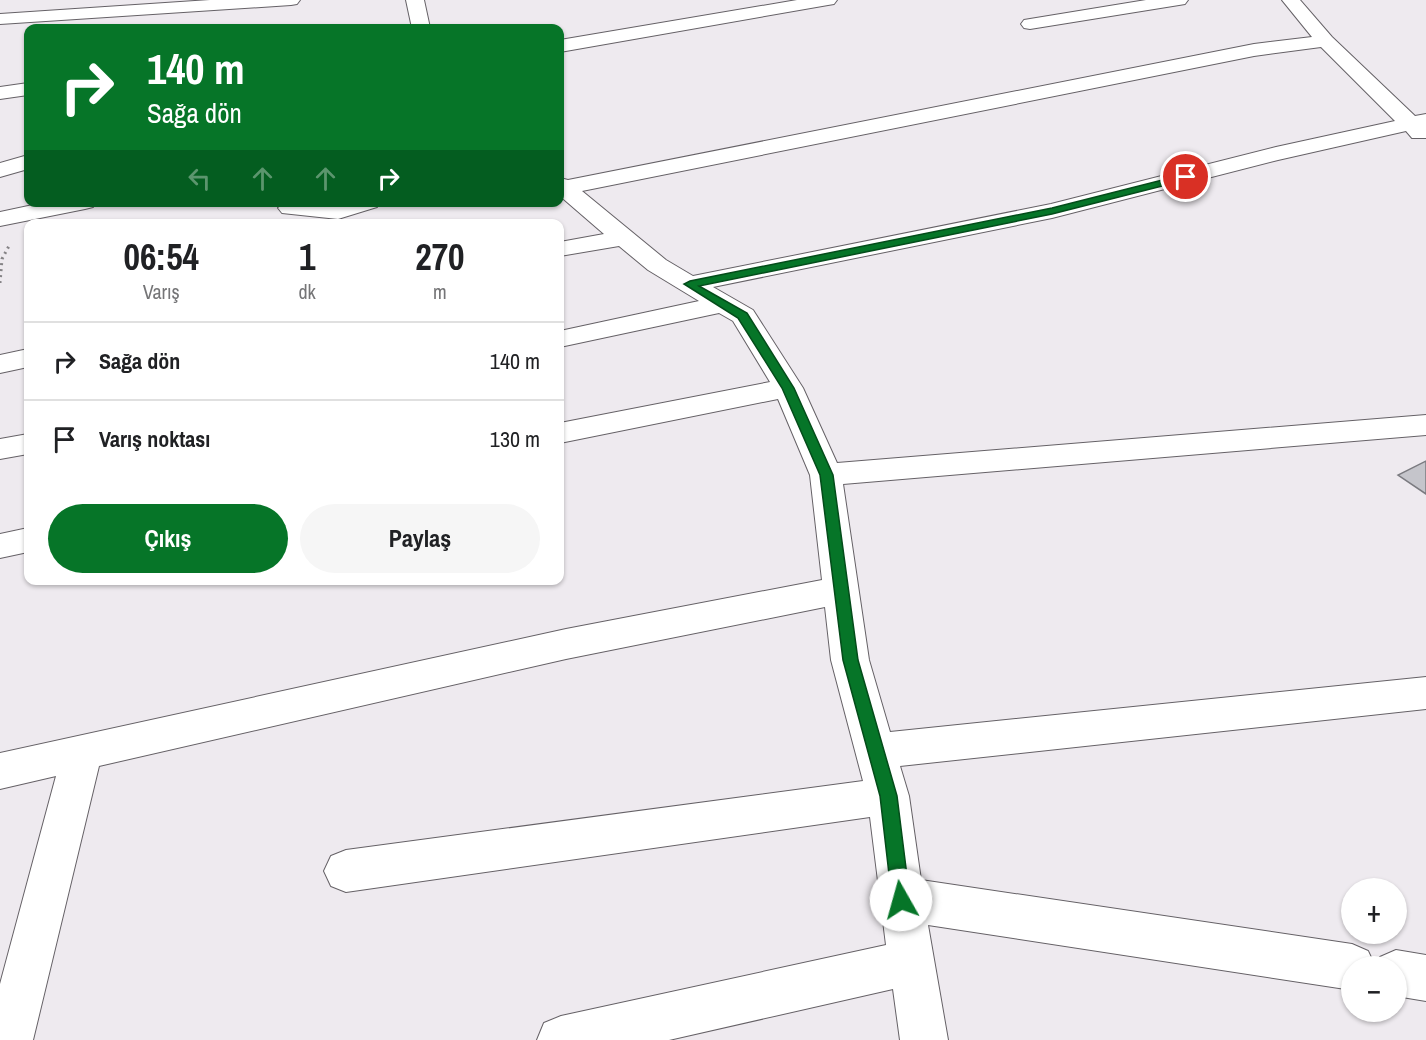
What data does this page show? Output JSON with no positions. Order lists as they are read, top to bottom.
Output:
{
  "page": {
    "turn": ["140 m", "Sağa dön"],
    "eta": [
      "06:54",
      "Varış",
      "1",
      "dk",
      "270",
      "m"
    ],
    "list": [
      {
        "name": "Sağa dön",
        "value": "140 m"
      },
      {
        "name": "Varış noktası",
        "value": "130 m"
      }
    ],
    "buttons": ["Çıkış", "Paylaş"],
    "map_buttons": ["+", "−"]
  }
}
